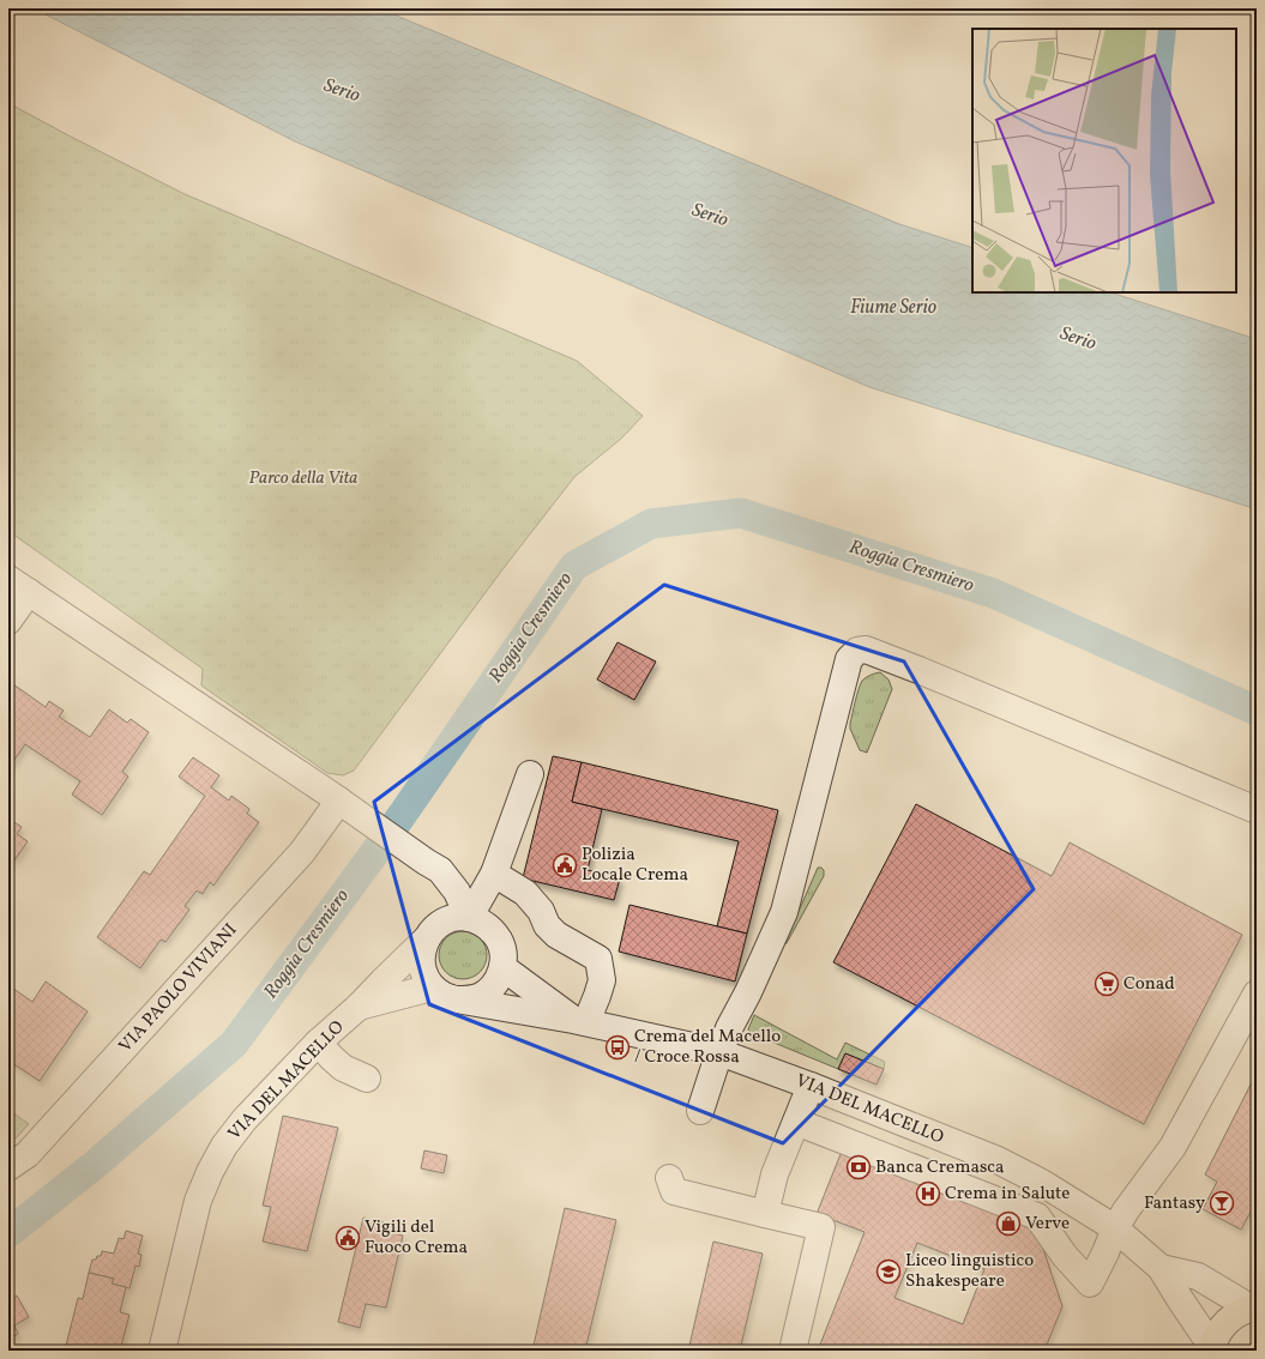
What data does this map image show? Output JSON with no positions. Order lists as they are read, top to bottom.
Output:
{
  "streets": {
    "street": ["VIA PAOLO VIVIANI", "VIA DEL MACELLO"]
  },
  "water": ["Serio", "Fiume Serio", "Roggia Cresmiero"],
  "parks": ["Parco della Vita"],
  "places": {
    "public building": ["Polizia Locale Crema", "Vigili del Fuoco Crema"],
    "supermarket": ["Conad"],
    "bus stop": ["Crema del Macello / Croce Rossa"],
    "bank": ["Banca Cremasca"],
    "hospital": ["Crema in Salute"],
    "bar": ["Fantasy"],
    "shop": ["Verve"],
    "school or university": ["Liceo linguistico Shakespeare"]
  }
}
